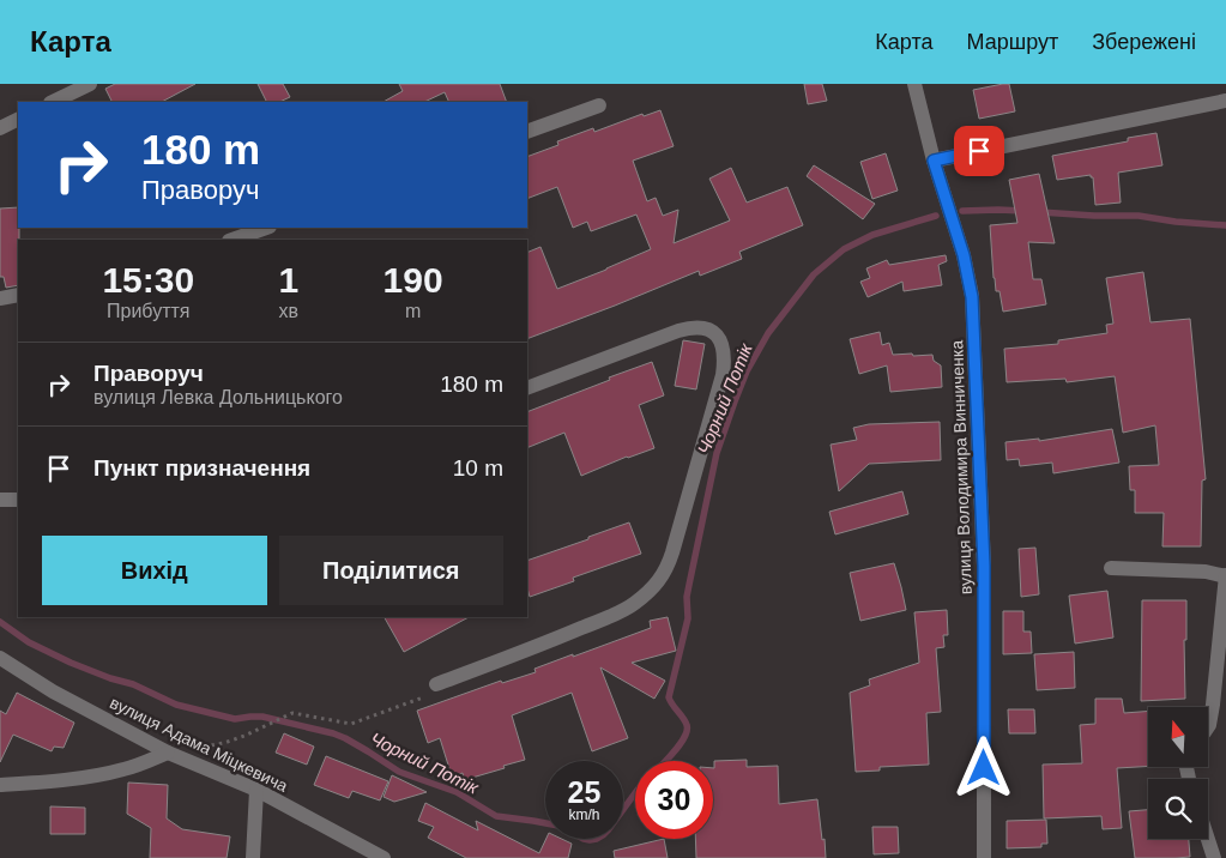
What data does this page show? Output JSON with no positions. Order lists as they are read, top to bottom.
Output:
{
  "streets": {
    "street": ["вулиця Володимира Винниченка", "вулиця Адама Міцкевича"]
  },
  "water": ["Чорний Потік"],
  "north": "top",
  "page": {
    "header": "Карта",
    "nav": ["Карта", "Маршрут", "Збережені"],
    "turn": ["180 m", "Праворуч"],
    "eta": [
      "15:30",
      "Прибуття",
      "1",
      "хв",
      "190",
      "m"
    ],
    "list": [
      {
        "name": "Праворуч",
        "note": "вулиця Левка Дольницького",
        "value": "180 m"
      },
      {
        "name": "Пункт призначення",
        "value": "10 m"
      }
    ],
    "buttons": ["Вихід", "Поділитися"],
    "speed": "25 km/h",
    "limit": "30"
  }
}
